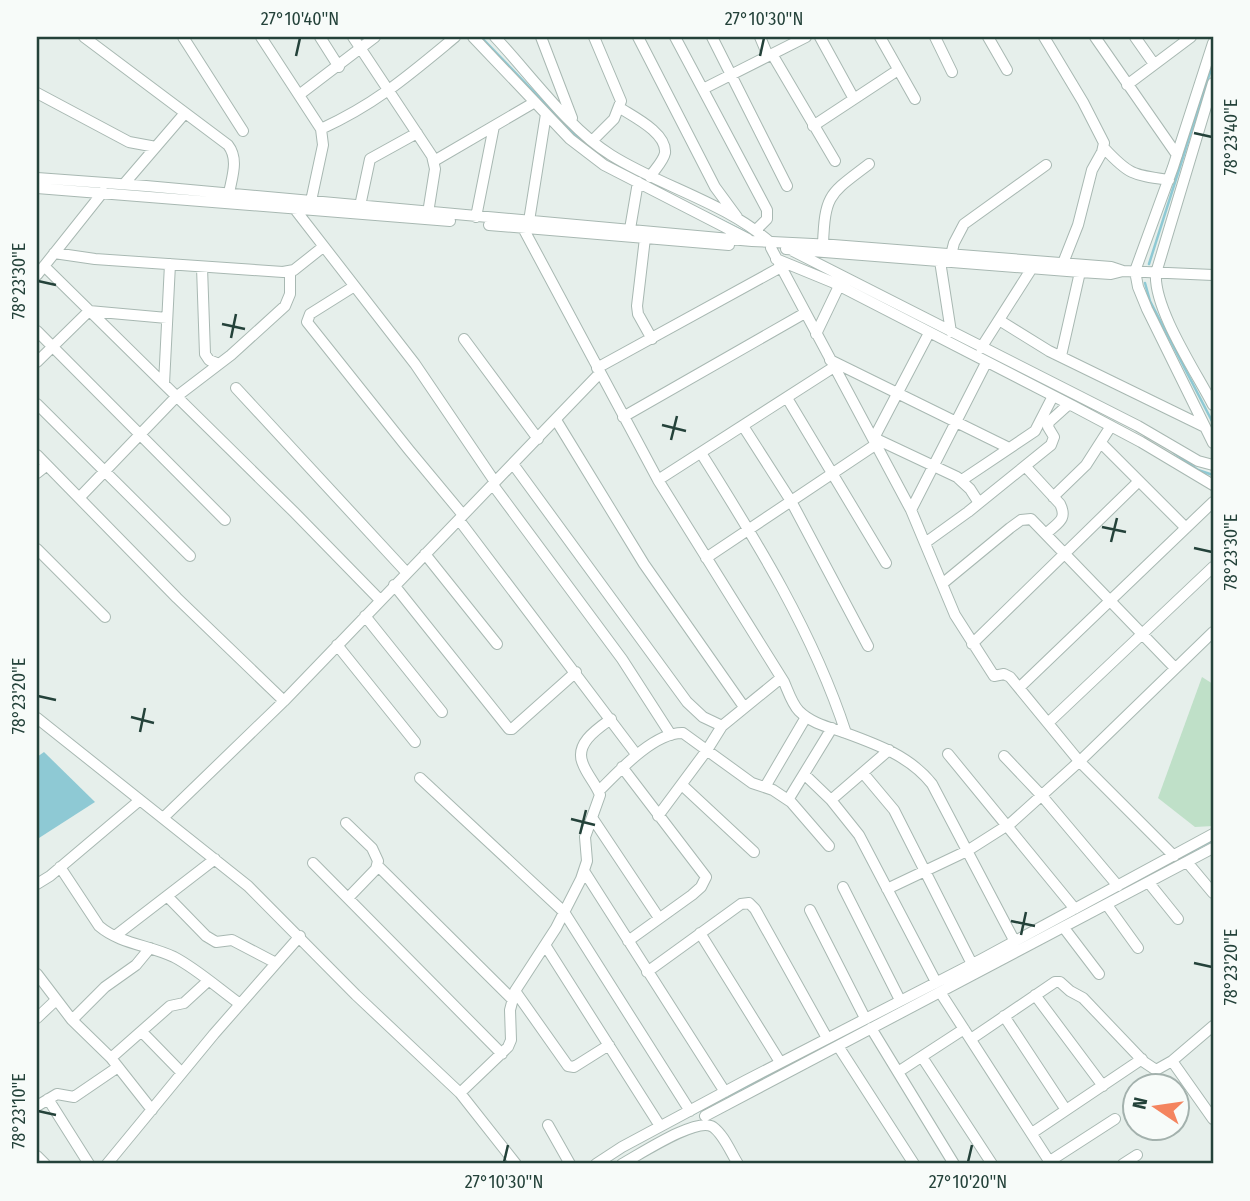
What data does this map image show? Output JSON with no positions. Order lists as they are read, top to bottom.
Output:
{
  "north": "left",
  "coordinates": [
    "27°10'40\"N",
    "27°10'30\"N",
    "78°23'40\"E",
    "78°23'30\"E",
    "78°23'20\"E",
    "78°23'10\"E",
    "27°10'20\"N"
  ]
}
